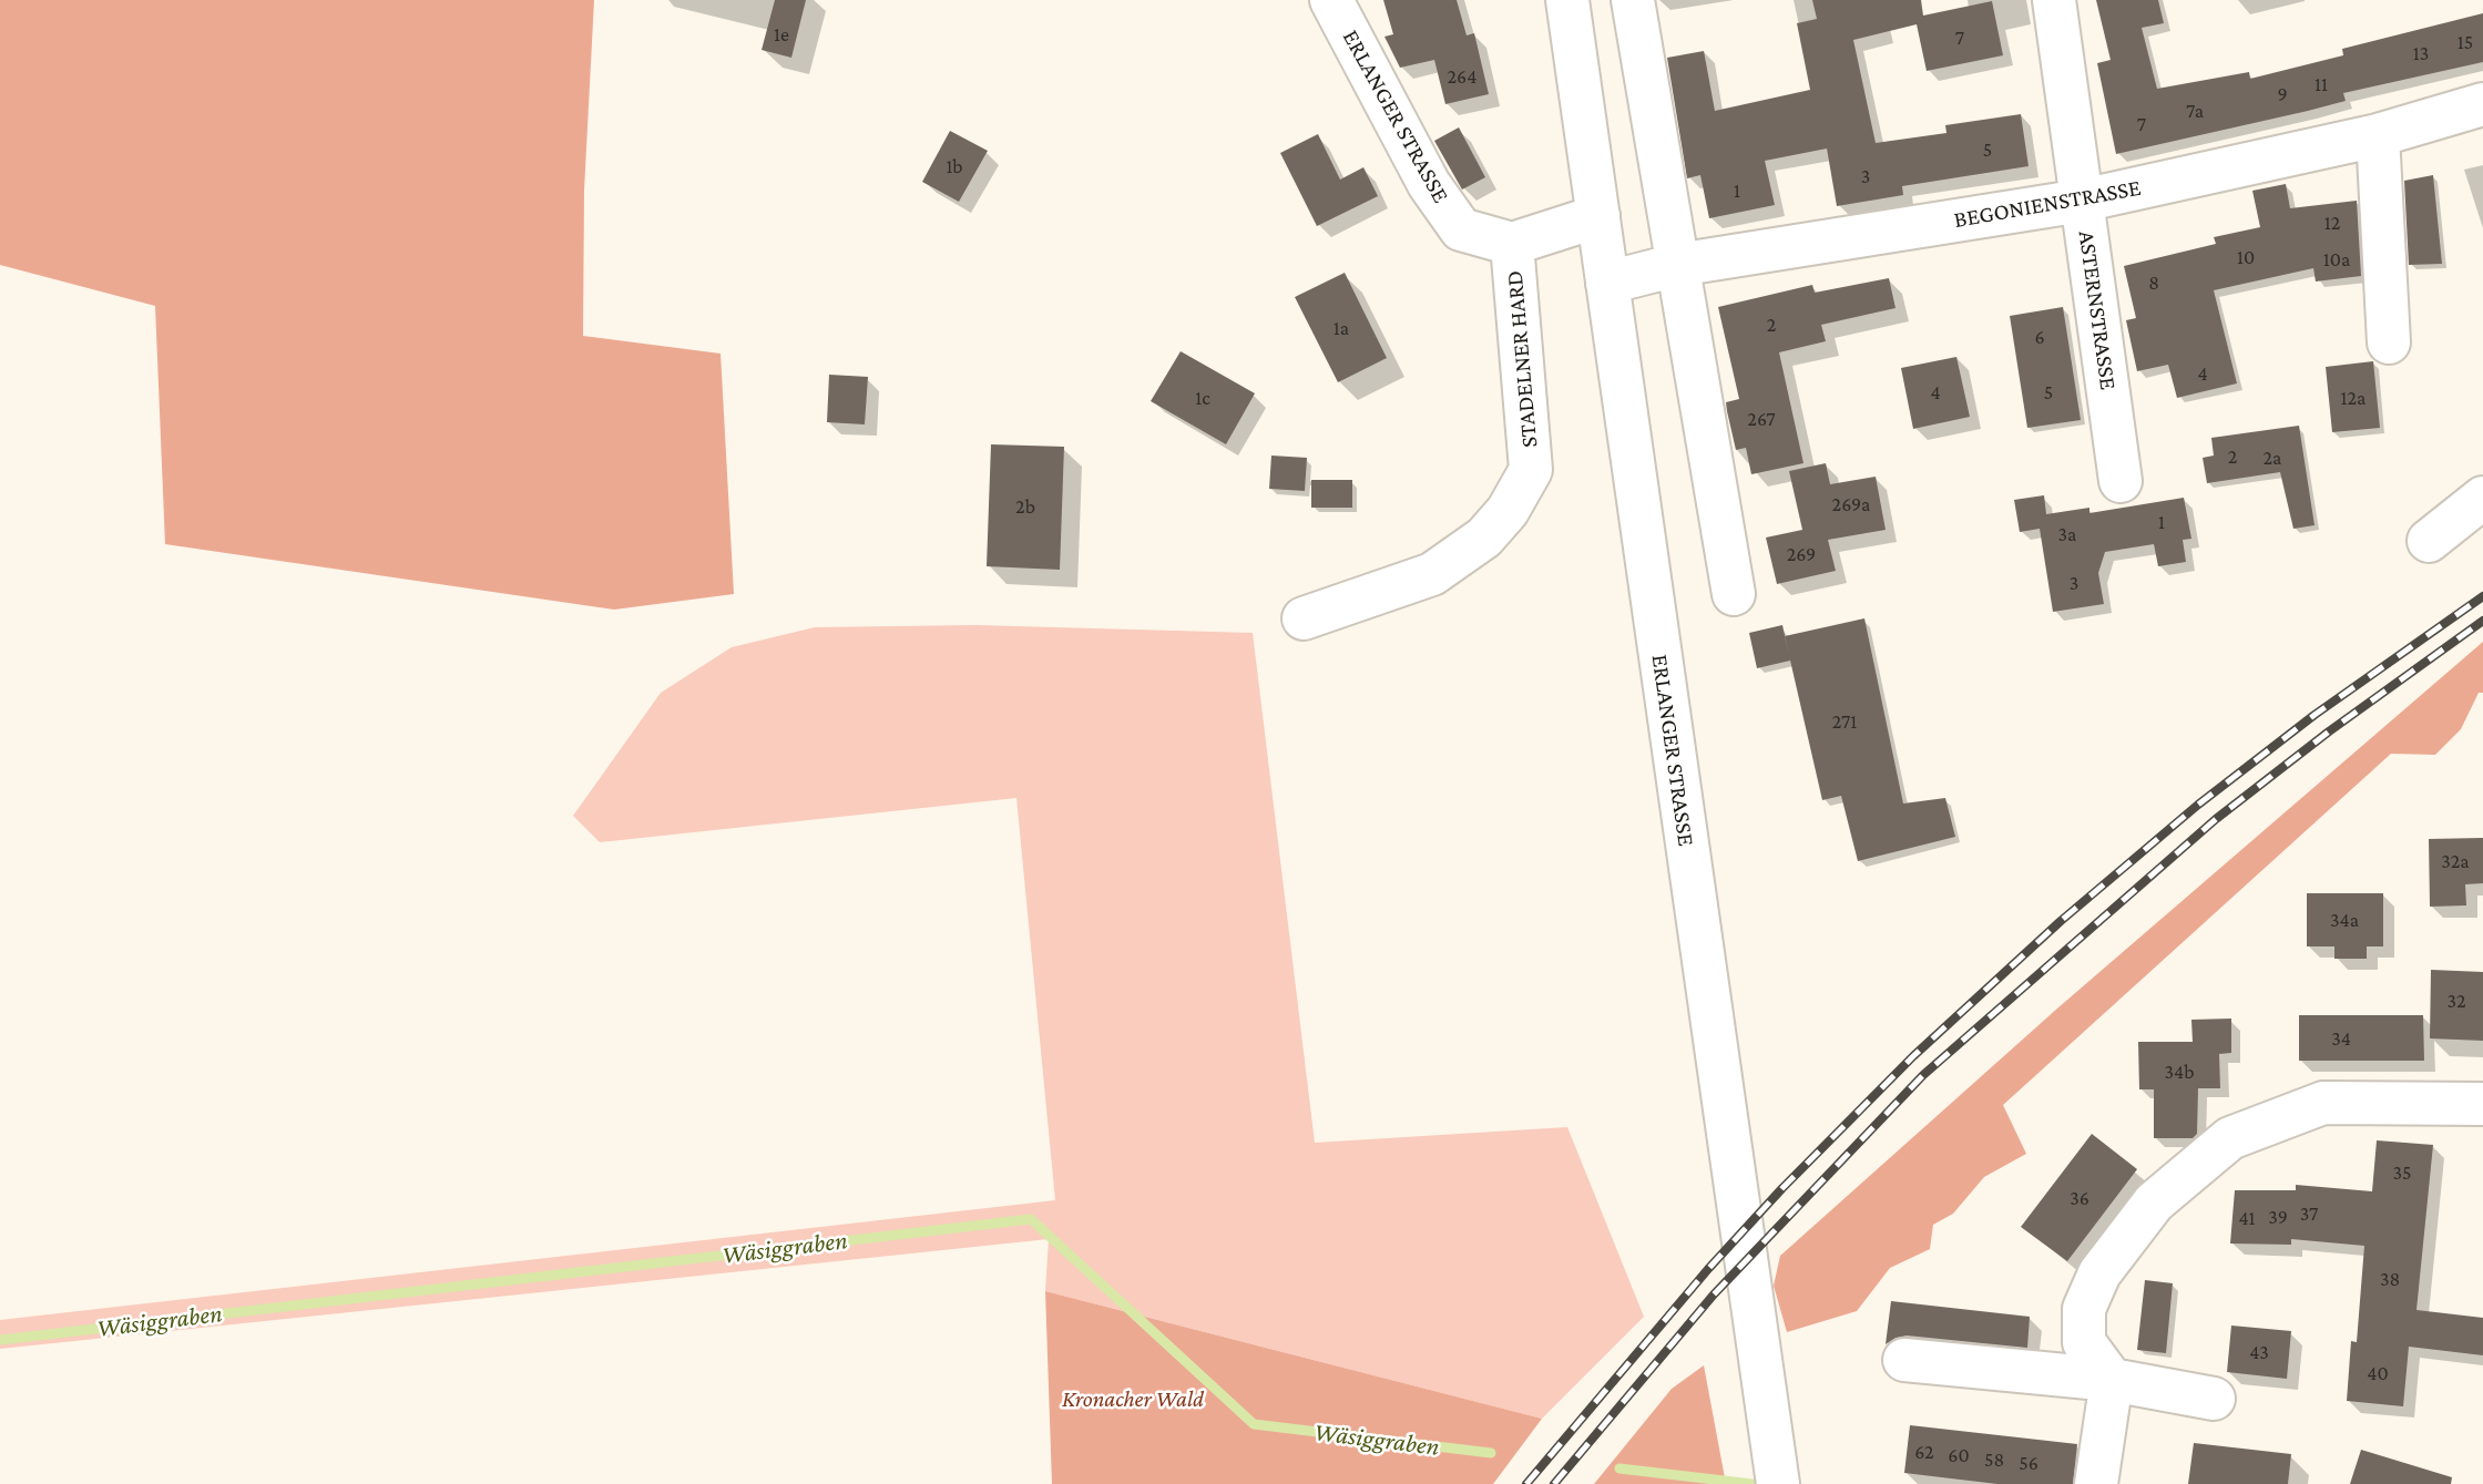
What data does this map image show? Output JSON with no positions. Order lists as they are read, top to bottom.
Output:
{
  "streets": {
    "street": [
      "ERLANGER STRASSE",
      "BEGONIENSTRASSE",
      "ASTERNSTRASSE",
      "STADELNER HARD"
    ]
  },
  "crossings": [
    ["ERLANGER STRASSE", "BEGONIENSTRASSE"],
    ["ERLANGER STRASSE", "STADELNER HARD"],
    ["BEGONIENSTRASSE", "ASTERNSTRASSE"]
  ],
  "water": ["Wäsiggraben"],
  "parks": ["Kronacher Wald"],
  "house_numbers": [
    "1e",
    "7",
    "15",
    "13",
    "264",
    "11",
    "9",
    "7a",
    "7",
    "5",
    "1b",
    "3",
    "1",
    "12",
    "10",
    "10a",
    "8",
    "2",
    "1a",
    "6",
    "4",
    "4",
    "5",
    "1c",
    "12a",
    "267",
    "2",
    "2a",
    "269a",
    "2b",
    "1",
    "3a",
    "269",
    "3",
    "271",
    "32a",
    "34a",
    "32",
    "34",
    "34b",
    "35",
    "36",
    "37",
    "39",
    "41",
    "38",
    "43",
    "40",
    "62",
    "60",
    "58",
    "56"
  ]
}
